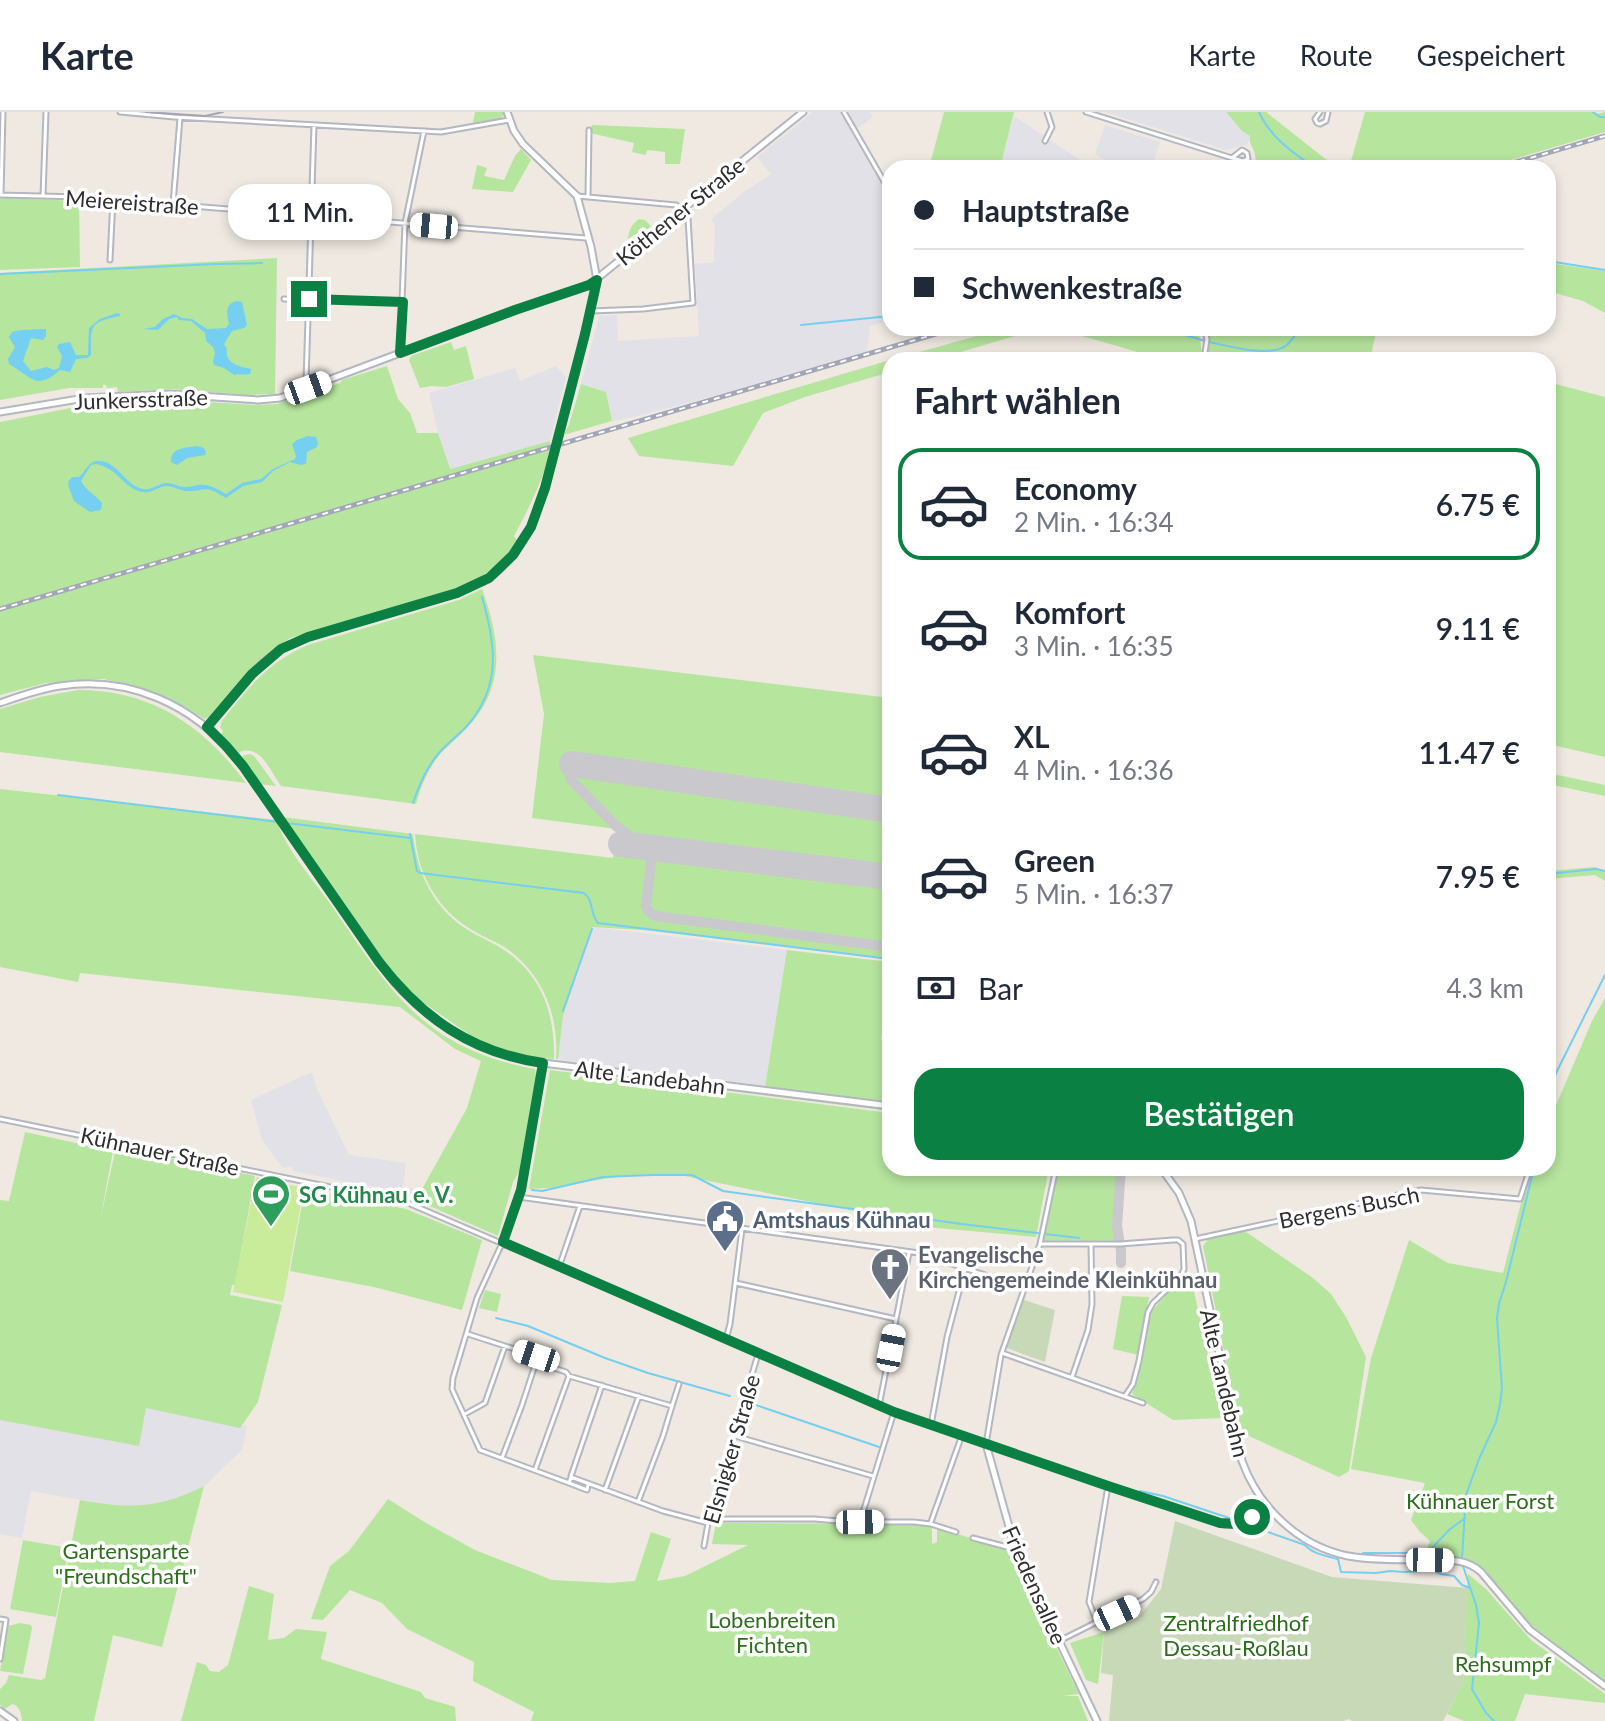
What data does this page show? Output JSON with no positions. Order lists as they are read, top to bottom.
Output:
{
  "streets": {
    "main road": [
      "Köthener Straße",
      "Junkersstraße",
      "Alte Landebahn",
      "Friedensallee"
    ],
    "street": [
      "Meiereistraße",
      "Kühnauer Straße",
      "Bergens Busch",
      "Elsnigker Straße"
    ]
  },
  "crossings": [
    ["Köthener Straße", "Junkersstraße"],
    ["Alte Landebahn", "Bergens Busch"],
    ["Kühnauer Straße", "Elsnigker Straße"],
    ["Kühnauer Straße", "Friedensallee"]
  ],
  "parks": [
    "Kühnauer Forst",
    "Gartensparte \"Freundschaft\"",
    "Lobenbreiten Fichten",
    "Zentralfriedhof Dessau-Roßlau",
    "Rehsumpf"
  ],
  "places": {
    "sports": ["SG Kühnau e. V."],
    "public building": ["Amtshaus Kühnau"],
    "church": ["Evangelische Kirchengemeinde Kleinkühnau"]
  },
  "page": {
    "header": "Karte",
    "nav": ["Karte", "Route", "Gespeichert"],
    "banner": ["Hauptstraße", "Schwenkestraße"],
    "bubble": "11 Min.",
    "heading": "Fahrt wählen",
    "list": [
      {
        "name": "Economy",
        "note": "2 Min. · 16:34",
        "value": "6.75 €"
      },
      {
        "name": "Komfort",
        "note": "3 Min. · 16:35",
        "value": "9.11 €"
      },
      {
        "name": "XL",
        "note": "4 Min. · 16:36",
        "value": "11.47 €"
      },
      {
        "name": "Green",
        "note": "5 Min. · 16:37",
        "value": "7.95 €"
      }
    ],
    "pay": ["Bar", "4.3 km"],
    "buttons": "Bestätigen"
  }
}
